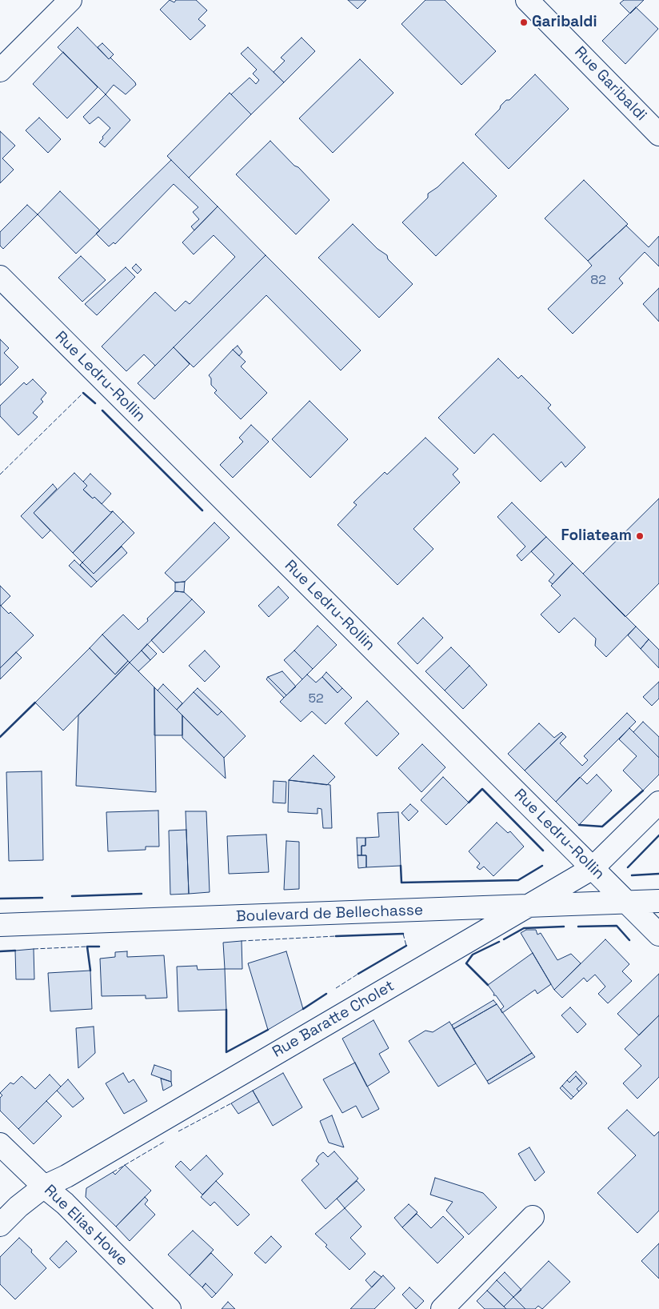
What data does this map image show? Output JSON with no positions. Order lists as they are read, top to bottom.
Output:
{
  "streets": {
    "street": [
      "Rue Garibaldi",
      "Rue Ledru-Rollin",
      "Boulevard de Bellechasse",
      "Rue Baratte Cholet",
      "Rue Elias Howe"
    ]
  },
  "crossings": [
    ["Rue Ledru-Rollin", "Boulevard de Bellechasse"],
    ["Rue Ledru-Rollin", "Rue Baratte Cholet"],
    ["Boulevard de Bellechasse", "Rue Baratte Cholet"],
    ["Rue Baratte Cholet", "Rue Elias Howe"]
  ],
  "places": ["Garibaldi", "Foliateam"],
  "house_numbers": ["82", "52"]
}
